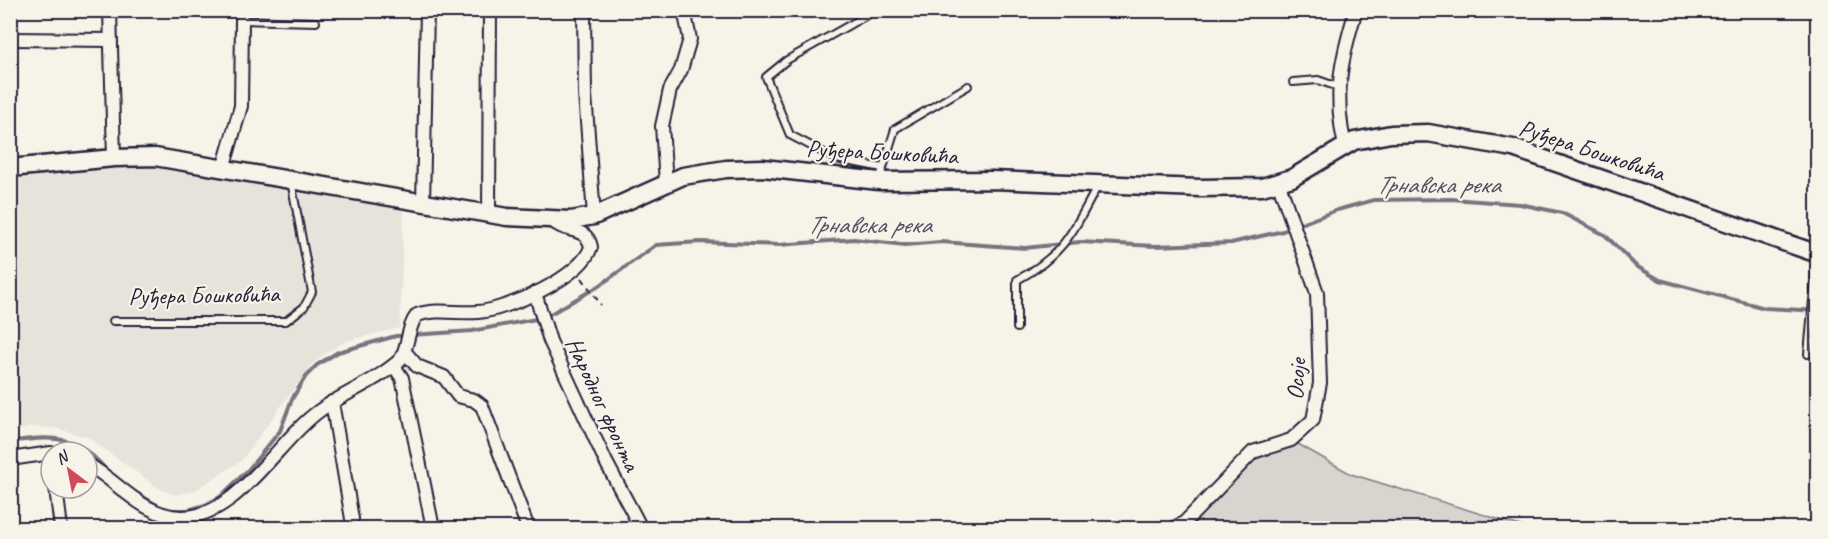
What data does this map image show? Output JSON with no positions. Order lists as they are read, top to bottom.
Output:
{
  "streets": {
    "main road": ["Руђера Бошковића"],
    "street": ["Осоје", "Народног фронта"]
  },
  "crossings": [
    ["Руђера Бошковића", "Осоје"],
    ["Руђера Бошковића", "Народног фронта"]
  ],
  "water": ["Трнавска река"],
  "north": "top left"
}
